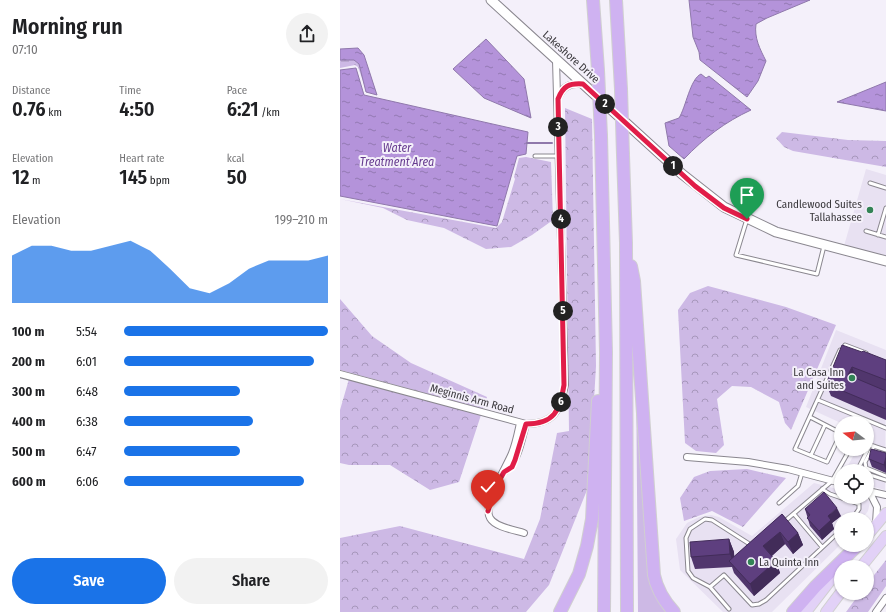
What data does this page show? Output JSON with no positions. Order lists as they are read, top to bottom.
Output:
{
  "streets": {
    "street": ["Lakeshore Drive", "Meginnis Arm Road"]
  },
  "crossings": [
    ["Lakeshore Drive", "Meginnis Arm Road"]
  ],
  "water": ["Water Treatment Area"],
  "places": ["Candlewood Suites Tallahassee", "La Casa Inn and Suites", "La Quinta Inn"],
  "north": "left",
  "page": {
    "heading": ["Morning run", "07:10"],
    "stats": [
      ["Distance", "0.76 km"],
      ["Time", "4:50"],
      ["Pace", "6:21 /km"],
      ["Elevation", "12 m"],
      ["Heart rate", "145 bpm"],
      ["kcal", "50"]
    ],
    "pins": [
      "2",
      "3",
      "1",
      "4",
      "5",
      "6"
    ],
    "chart": ["Elevation", "199–210 m"],
    "list": [
      {
        "name": "100 m",
        "note": "5:54"
      },
      {
        "name": "200 m",
        "note": "6:01"
      },
      {
        "name": "300 m",
        "note": "6:48"
      },
      {
        "name": "400 m",
        "note": "6:38"
      },
      {
        "name": "500 m",
        "note": "6:47"
      },
      {
        "name": "600 m",
        "note": "6:06"
      }
    ],
    "map_buttons": ["+", "−"],
    "buttons": ["Save", "Share"]
  }
}
